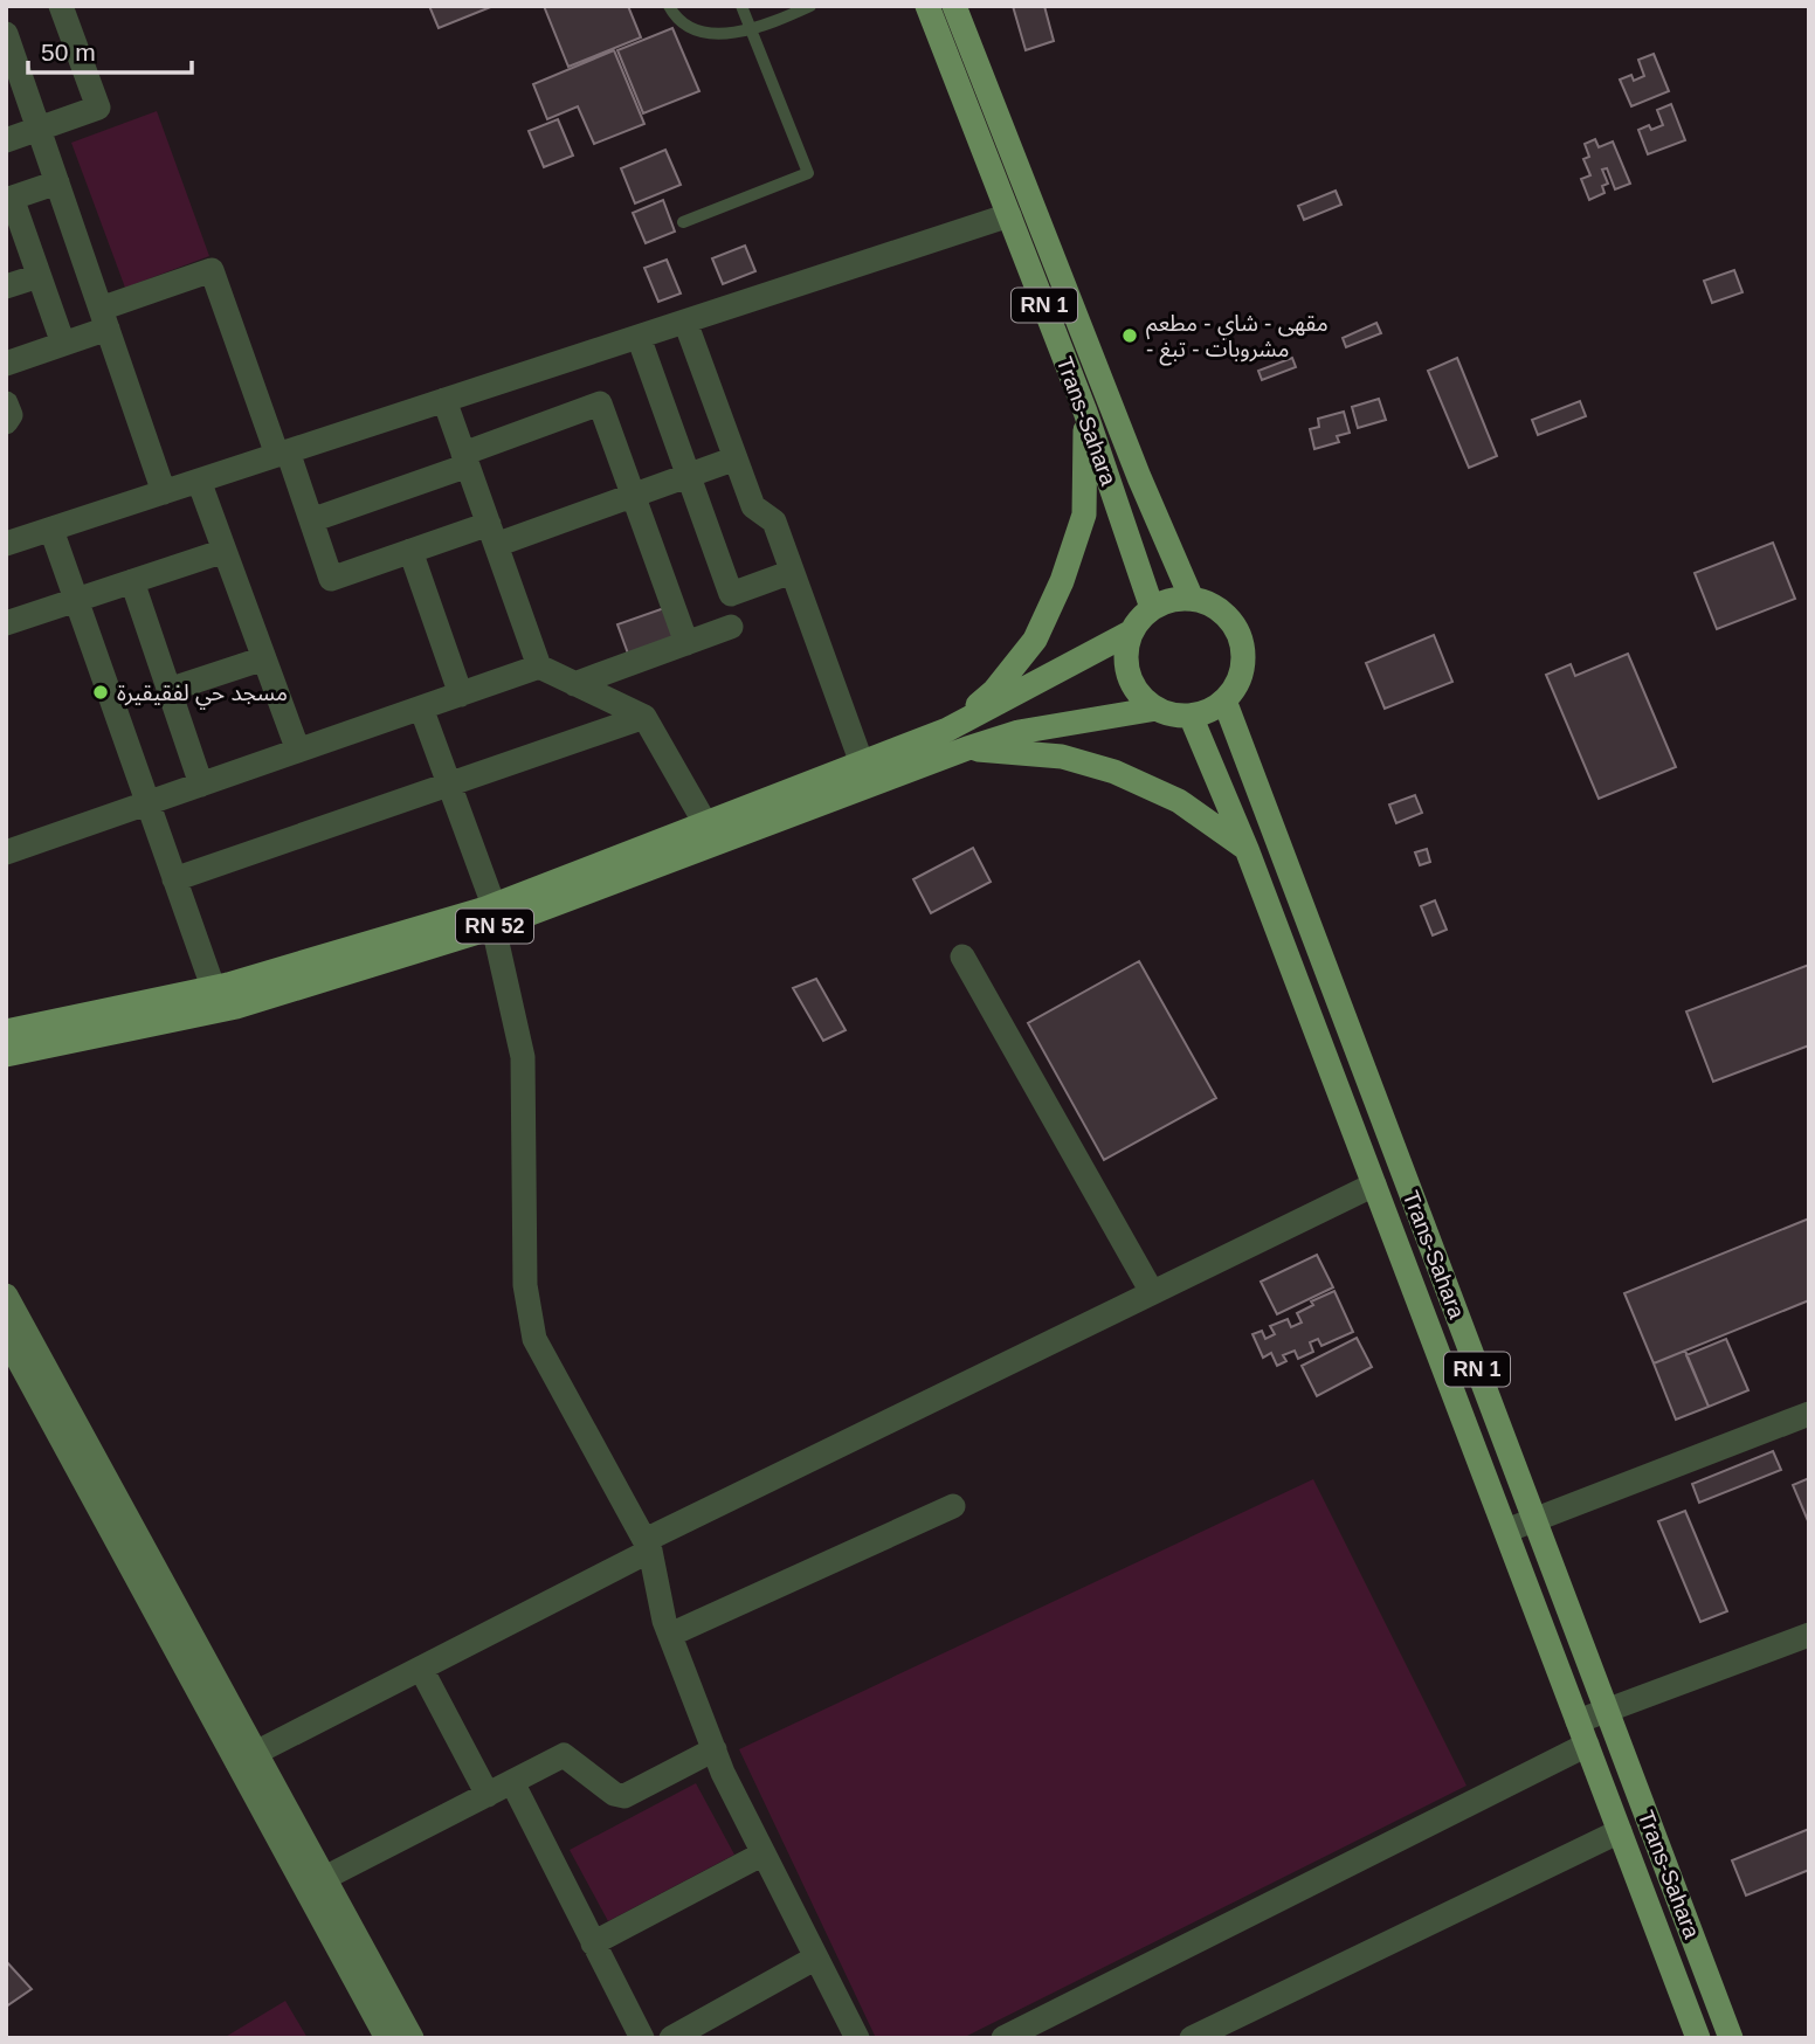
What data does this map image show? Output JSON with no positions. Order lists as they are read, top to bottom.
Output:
{
  "streets": {
    "main road": ["RN 1", "Trans-Sahara", "RN 52"]
  },
  "places": ["مقهى - شاي - مطعم - مشروبات - تبغ", "مسجد حي لفقيقيرة"],
  "scale_bar": "50 m"
}
